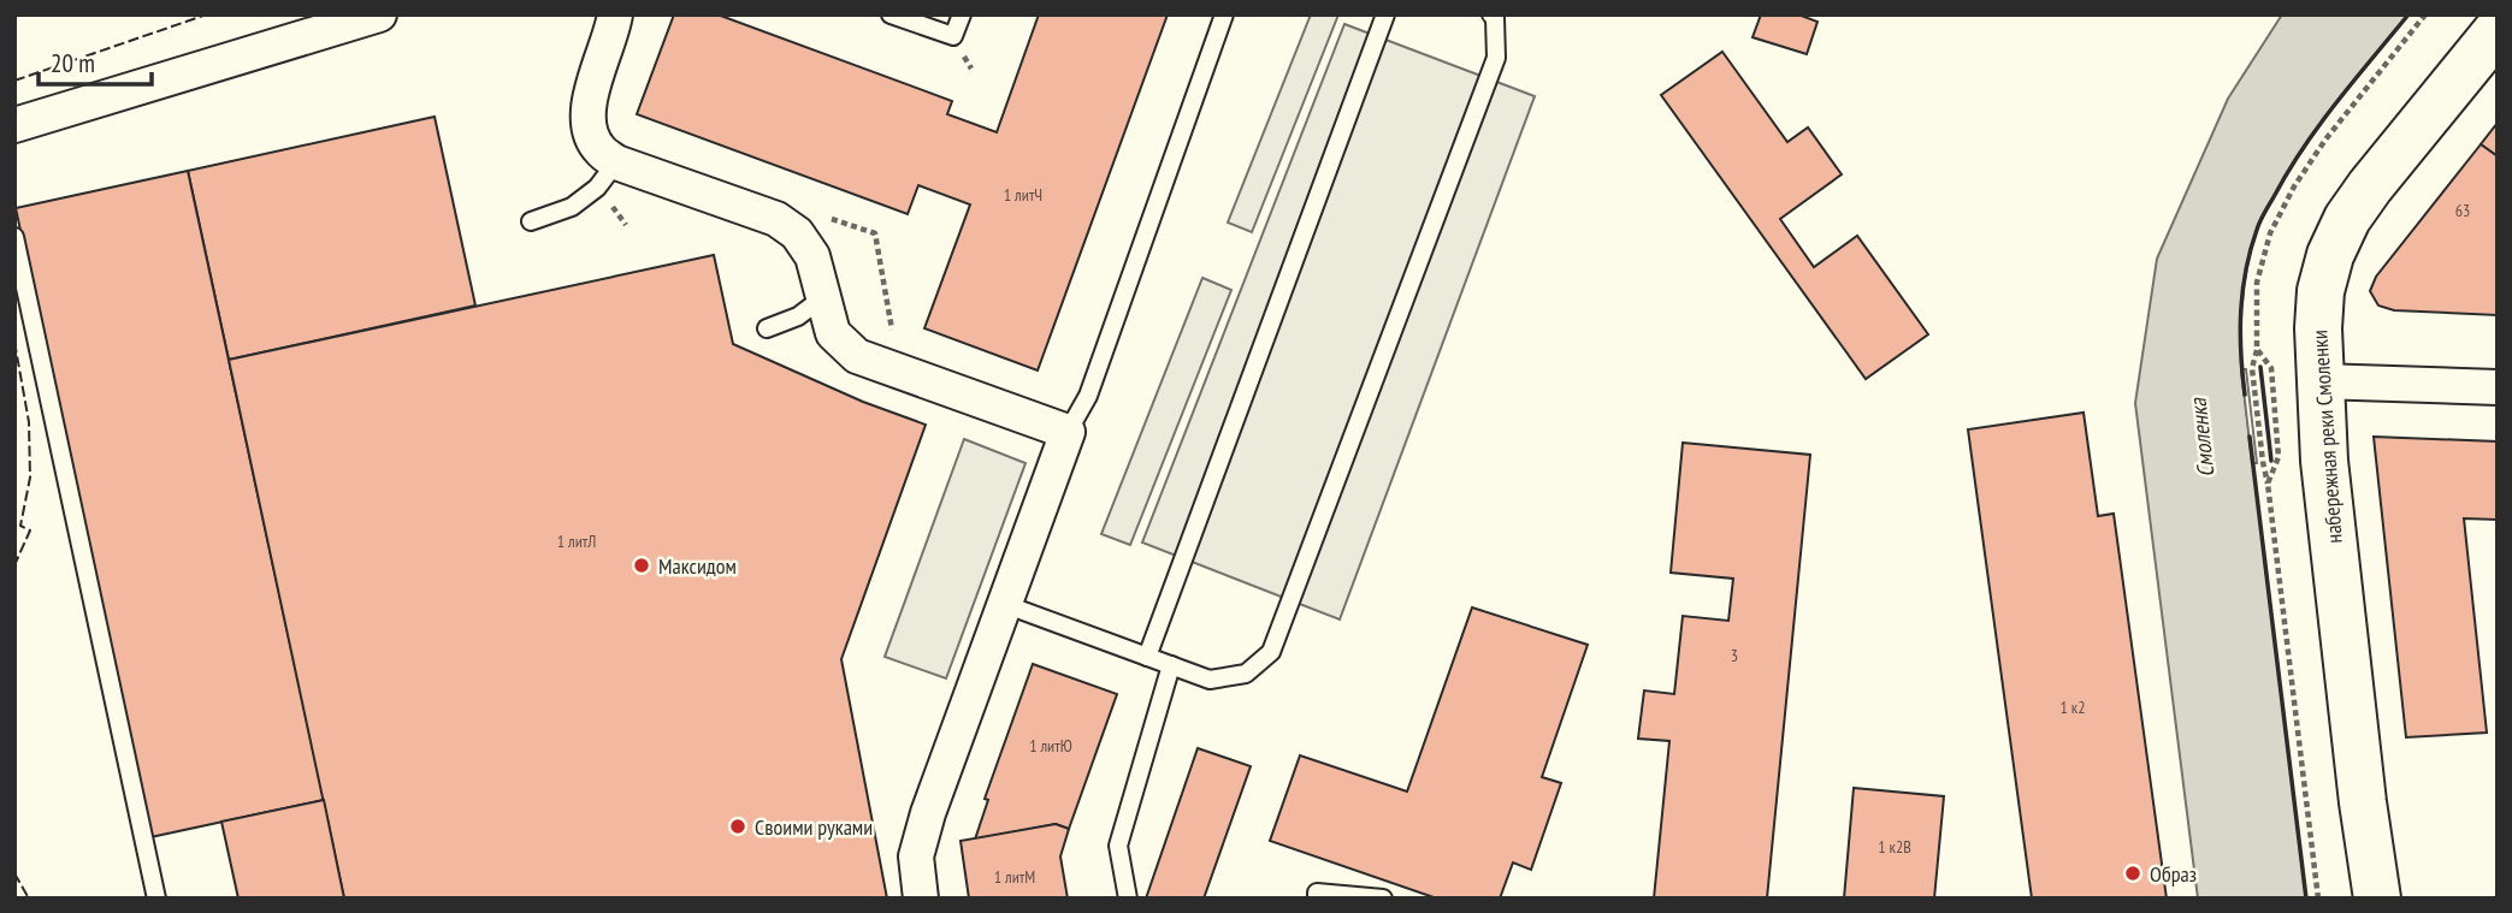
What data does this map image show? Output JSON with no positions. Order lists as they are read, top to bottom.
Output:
{
  "streets": {
    "main road": ["набережная реки Смоленки"]
  },
  "water": ["Смоленка"],
  "places": ["Максидом", "Своими руками", "Образ"],
  "house_numbers": [
    "1 литЧ",
    "63",
    "1 литЛ",
    "3",
    "1 к2",
    "1 литЮ",
    "1 к2В",
    "1 литМ"
  ],
  "scale_bar": "20 m"
}
